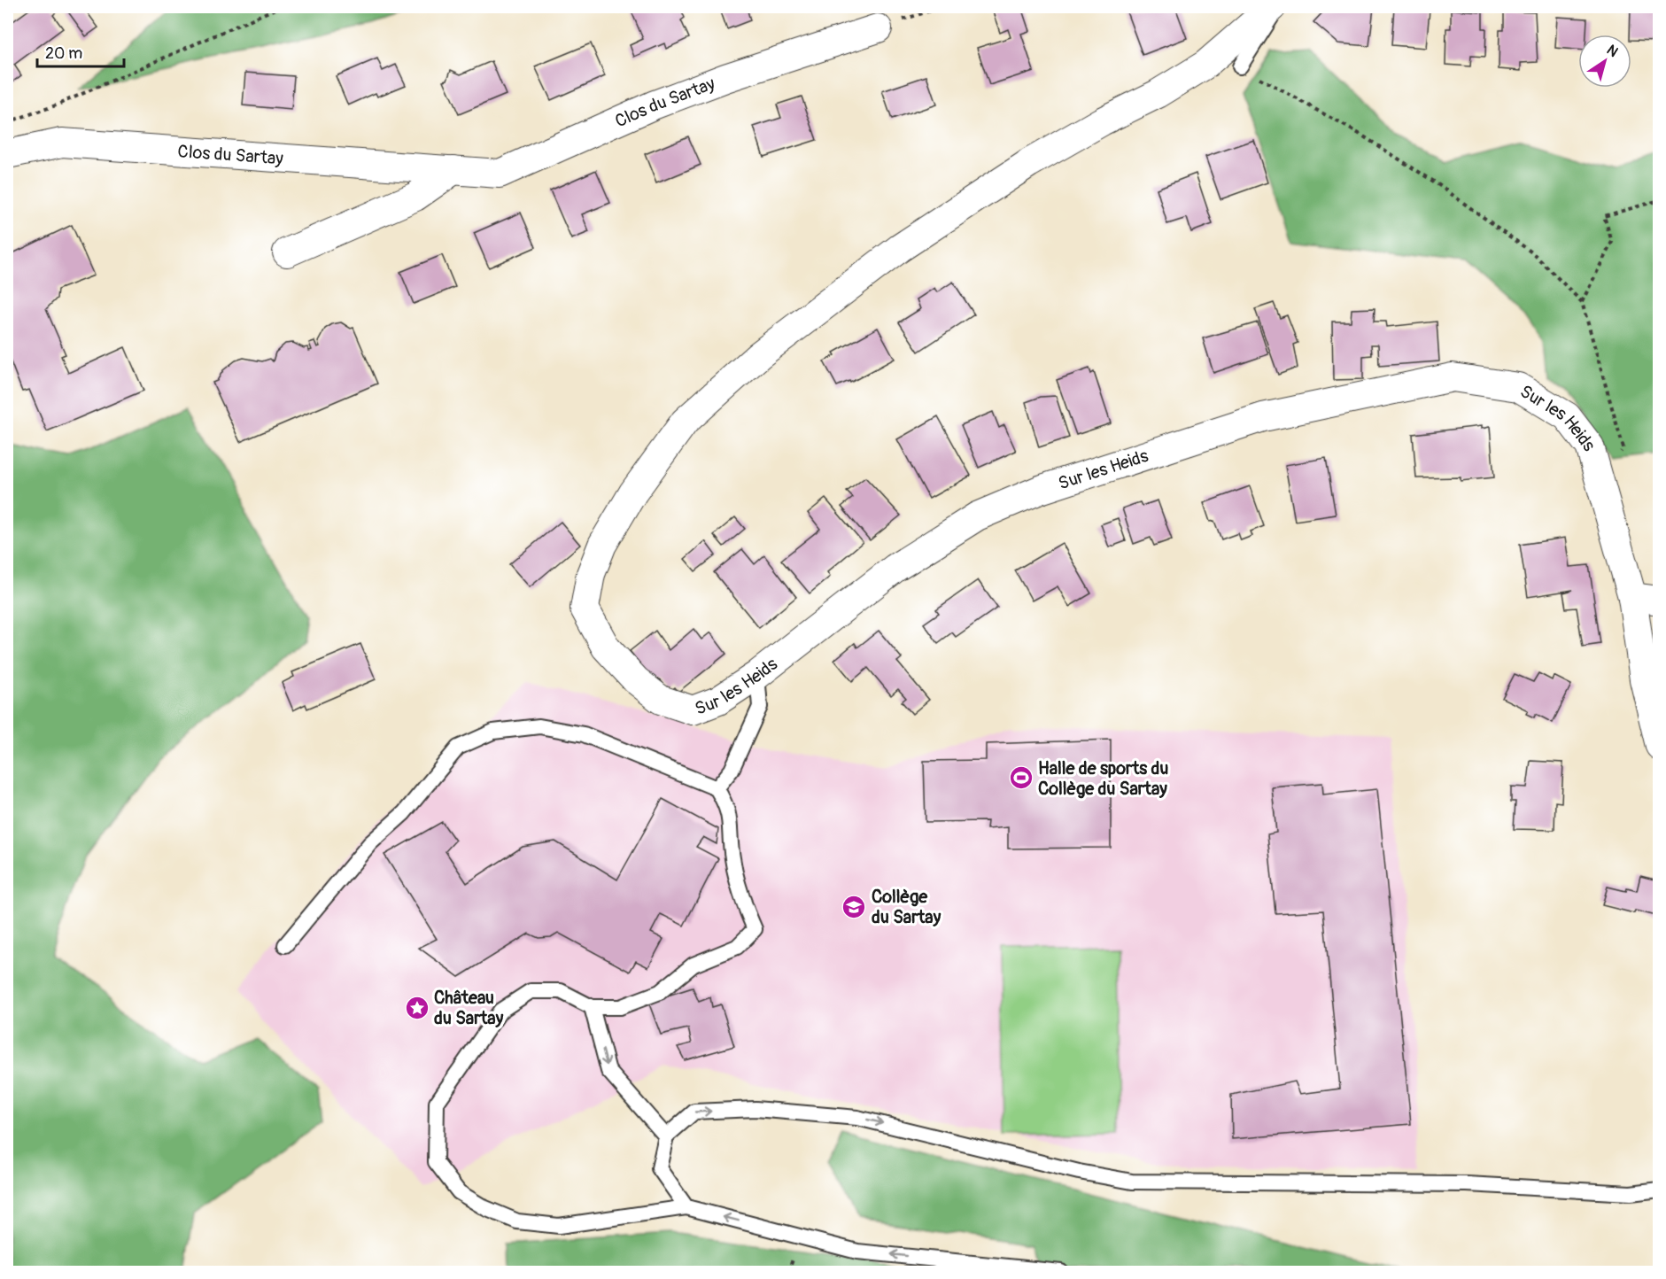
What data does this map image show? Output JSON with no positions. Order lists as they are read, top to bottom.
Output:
{
  "streets": {
    "street": ["Clos du Sartay", "Sur les Heids"]
  },
  "places": {
    "sports": ["Halle de sports du Collège du Sartay"],
    "school or university": ["Collège du Sartay"],
    "place": ["Château du Sartay"]
  },
  "scale_bar": "20 m",
  "north": "top right"
}
